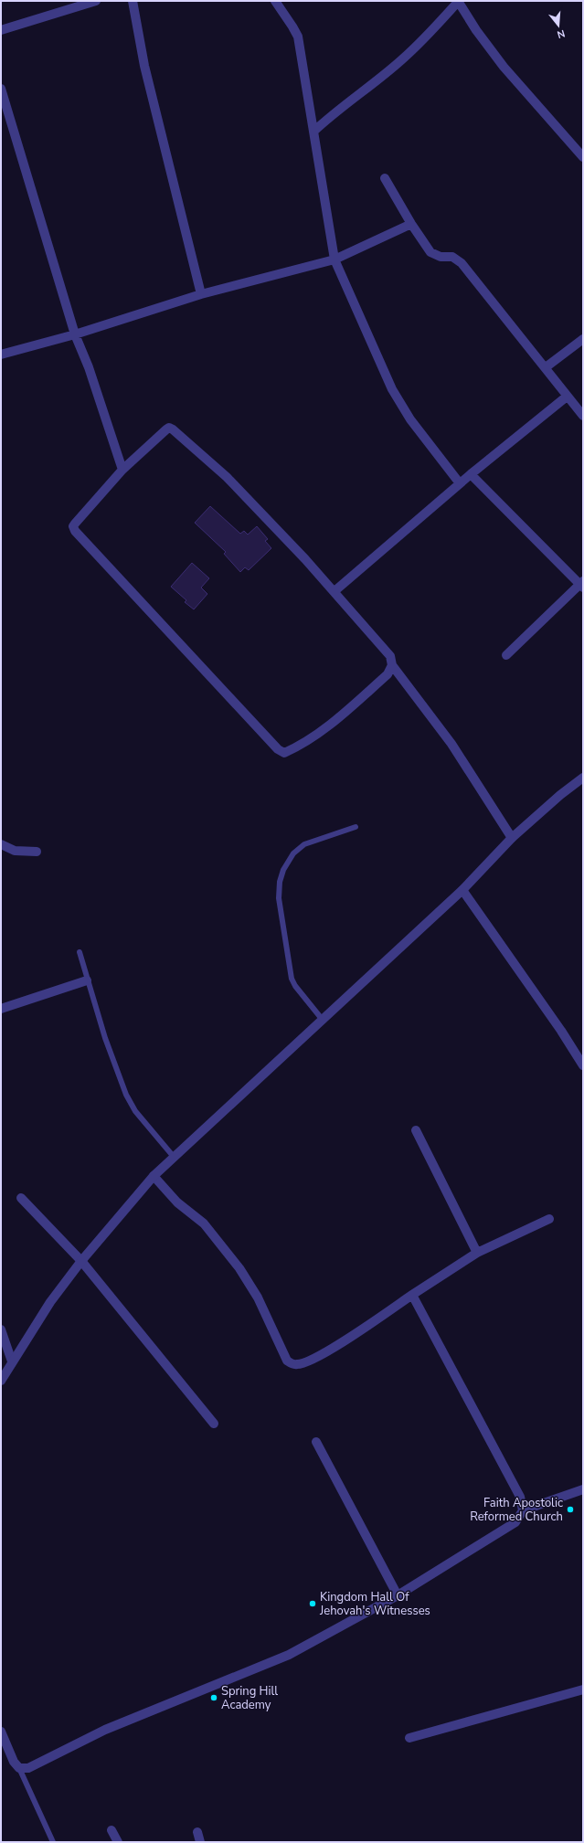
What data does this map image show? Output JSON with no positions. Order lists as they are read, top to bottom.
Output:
{
  "places": ["Faith Apostolic Reformed Church", "Kingdom Hall Of Jehovah's Witnesses", "Spring Hill Academy"],
  "north": "bottom"
}
